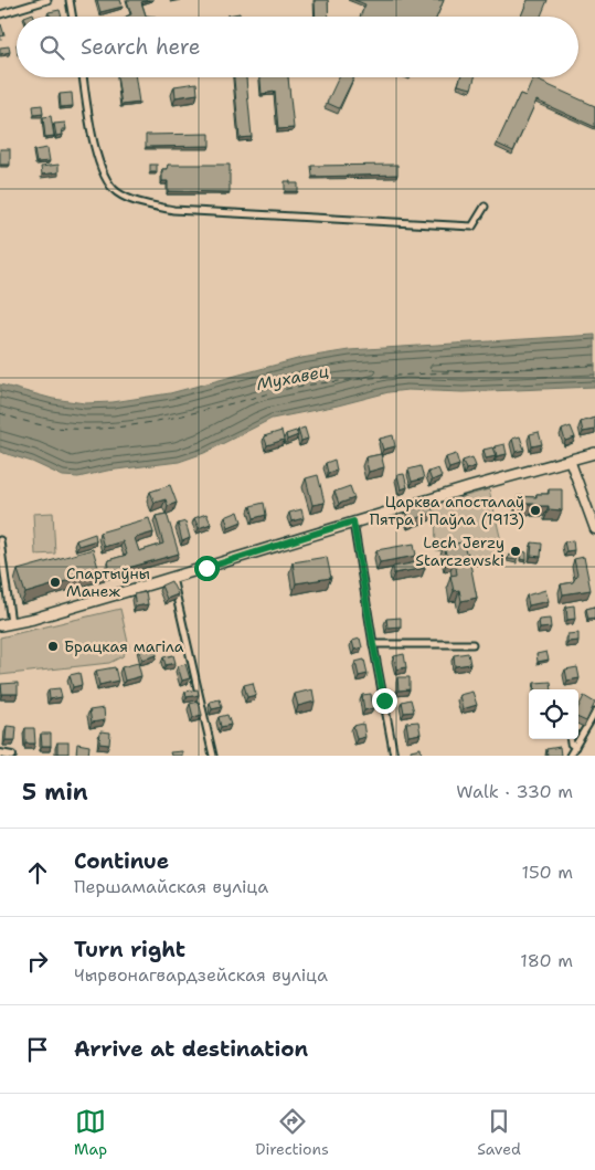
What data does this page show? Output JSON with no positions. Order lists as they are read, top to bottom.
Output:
{
  "water": ["Мухавец"],
  "places": [
    "Царква апосталаў Пятра і Паўла (1913)",
    "Lech Jerzy Starczewski",
    "Спартыўны Манеж",
    "Брацкая магіла"
  ],
  "page": {
    "search": "Search here",
    "heading": ["5 min", "Walk · 330 m"],
    "list": [
      ["Continue", "Першамайская вуліца", "150 m"],
      ["Turn right", "Чырвонагвардзейская вуліца", "180 m"],
      "Arrive at destination"
    ],
    "nav": ["Map", "Directions", "Saved"]
  }
}
